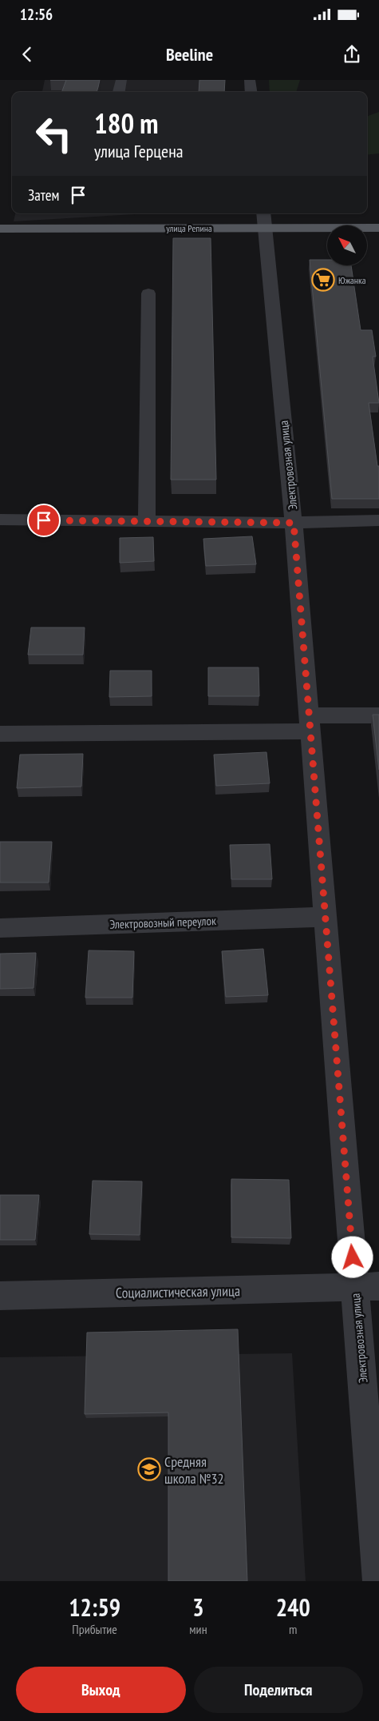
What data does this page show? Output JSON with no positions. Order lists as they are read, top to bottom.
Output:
{
  "streets": {
    "main road": ["улица Репина"],
    "street": ["Электровозная улица", "Электровозный переулок", "Социалистическая улица"]
  },
  "crossings": [
    ["улица Репина", "Электровозная улица"],
    ["Электровозная улица", "Электровозный переулок"],
    ["Электровозная улица", "Социалистическая улица"]
  ],
  "places": {
    "supermarket": ["Южанка"],
    "school or university": ["Средняя школа №32"]
  },
  "north": "top left",
  "page": {
    "status": "12:56",
    "header": "Beeline",
    "turn": ["180 m", "улица Герцена"],
    "then": "Затем",
    "eta": [
      "12:59",
      "Прибытие",
      "3",
      "мин",
      "240",
      "m"
    ],
    "buttons": ["Выход", "Поделиться"]
  }
}
